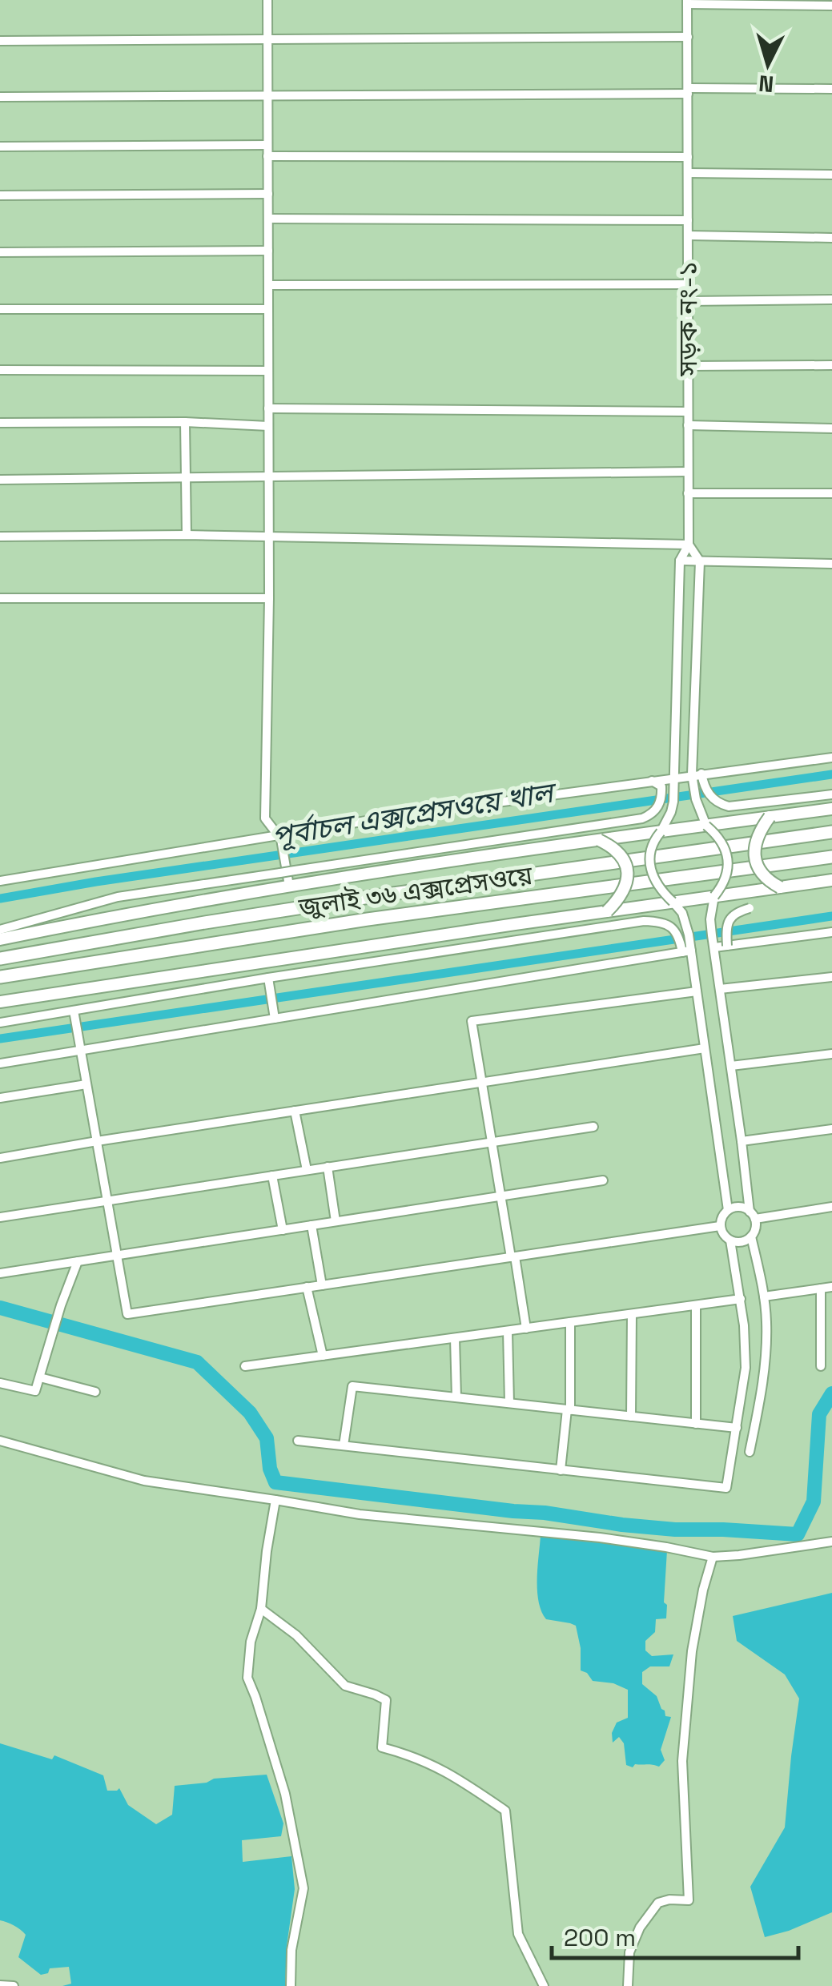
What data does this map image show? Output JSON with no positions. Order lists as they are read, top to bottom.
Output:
{
  "streets": {
    "highway": ["জুলাই ৩৬ এক্সপ্রেসওয়ে"],
    "street": ["সড়ক নং-১"]
  },
  "water": ["পূর্বাচল এক্সপ্রেসওয়ে খাল"],
  "scale_bar": "200 m",
  "north": "bottom"
}
